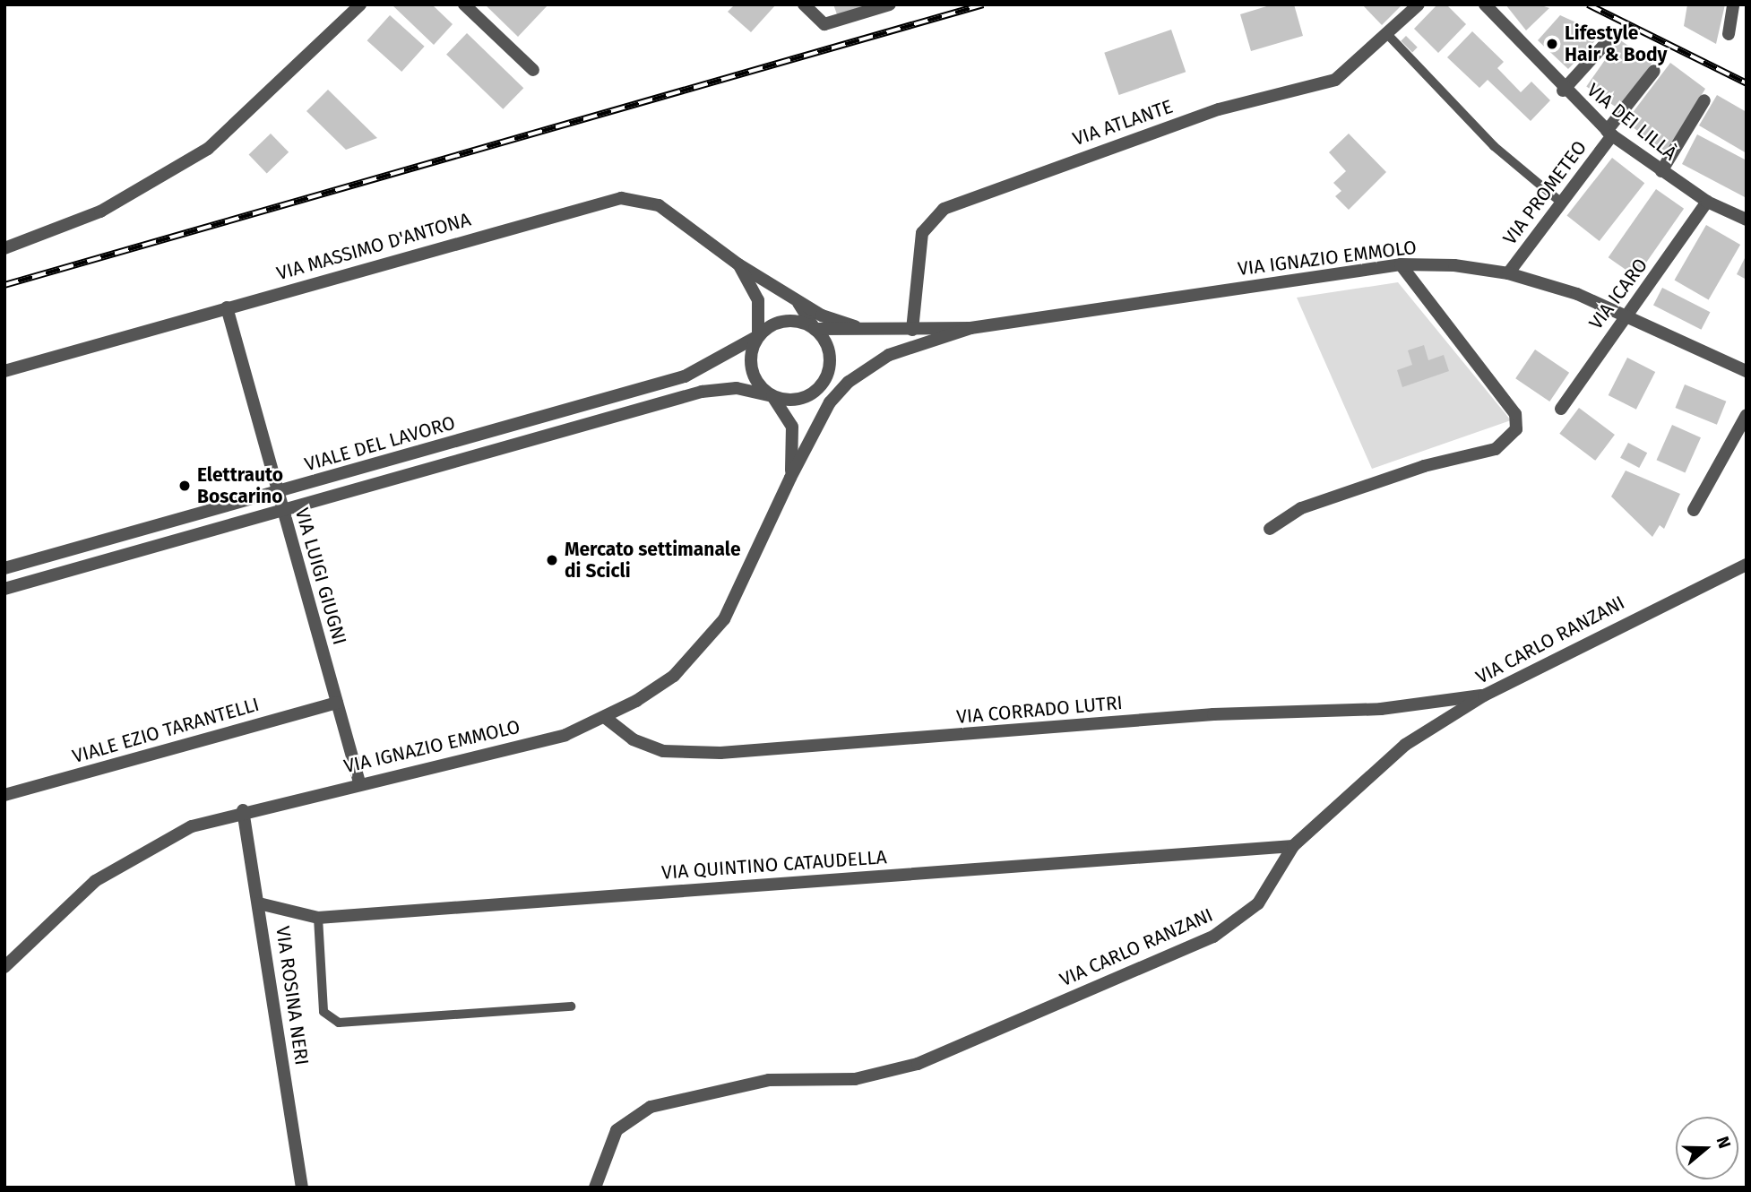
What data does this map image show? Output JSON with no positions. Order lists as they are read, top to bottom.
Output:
{
  "streets": {
    "street": [
      "VIA DEI LILLÀ",
      "VIA ATLANTE",
      "VIA PROMETEO",
      "VIA MASSIMO D'ANTONA",
      "VIA IGNAZIO EMMOLO",
      "VIA ICARO",
      "VIALE DEL LAVORO",
      "VIA LUIGI GIUGNI",
      "VIA CARLO RANZANI",
      "VIA CORRADO LUTRI",
      "VIALE EZIO TARANTELLI",
      "VIA QUINTINO CATAUDELLA",
      "VIA ROSINA NERI"
    ]
  },
  "crossings": [
    ["VIA DEI LILLÀ", "VIA PROMETEO"],
    ["VIA DEI LILLÀ", "VIA ICARO"],
    ["VIA PROMETEO", "VIA IGNAZIO EMMOLO"],
    ["VIA MASSIMO D'ANTONA", "VIA LUIGI GIUGNI"],
    ["VIA IGNAZIO EMMOLO", "VIA ICARO"],
    ["VIA IGNAZIO EMMOLO", "VIA LUIGI GIUGNI"],
    ["VIA IGNAZIO EMMOLO", "VIA CORRADO LUTRI"],
    ["VIA IGNAZIO EMMOLO", "VIA ROSINA NERI"],
    ["VIALE DEL LAVORO", "VIA LUIGI GIUGNI"],
    ["VIA LUIGI GIUGNI", "VIALE EZIO TARANTELLI"],
    ["VIA CARLO RANZANI", "VIA CORRADO LUTRI"],
    ["VIA CARLO RANZANI", "VIA QUINTINO CATAUDELLA"],
    ["VIA QUINTINO CATAUDELLA", "VIA ROSINA NERI"]
  ],
  "places": ["Lifestyle Hair & Body", "Elettrauto Boscarino", "Mercato settimanale di Scicli"],
  "north": "right"
}
